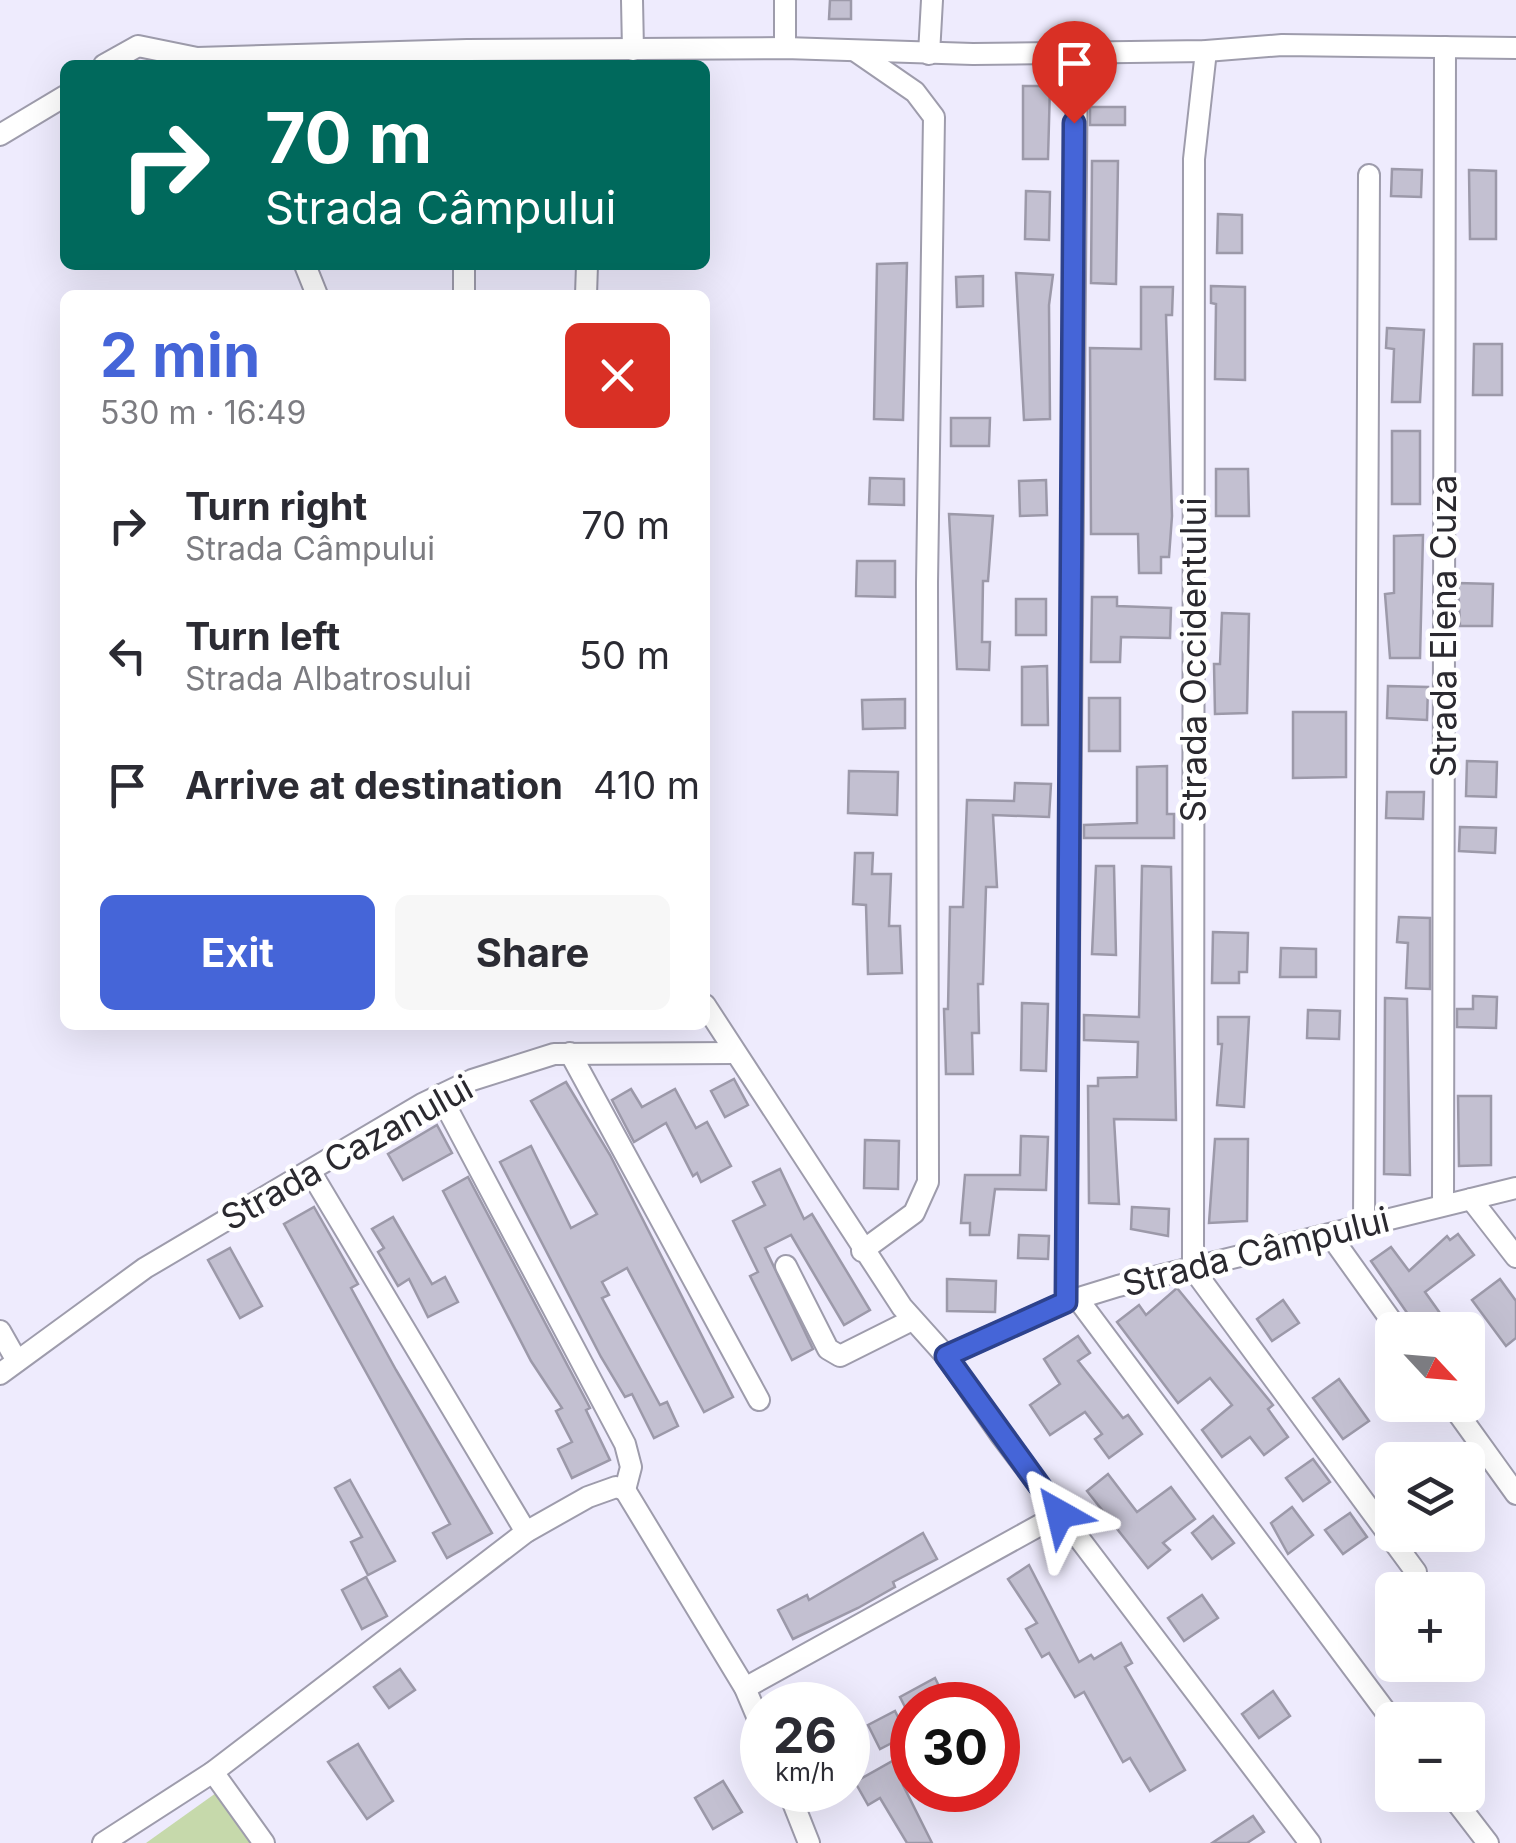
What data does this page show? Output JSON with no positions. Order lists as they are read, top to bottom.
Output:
{
  "streets": {
    "street": [
      "Strada Elena Cuza",
      "Strada Occidentului",
      "Strada Cazanului",
      "Strada Câmpului"
    ]
  },
  "crossings": [
    ["Strada Elena Cuza", "Strada Câmpului"],
    ["Strada Occidentului", "Strada Câmpului"]
  ],
  "north": "bottom right",
  "page": {
    "turn": ["70 m", "Strada Câmpului"],
    "heading": ["2 min", "530 m · 16:49"],
    "list": [
      {
        "name": "Turn right",
        "note": "Strada Câmpului",
        "value": "70 m"
      },
      {
        "name": "Turn left",
        "note": "Strada Albatrosului",
        "value": "50 m"
      },
      {
        "name": "Arrive at destination",
        "value": "410 m"
      }
    ],
    "buttons": ["Exit", "Share"],
    "map_buttons": ["+", "−"],
    "speed": "26 km/h",
    "limit": "30"
  }
}
